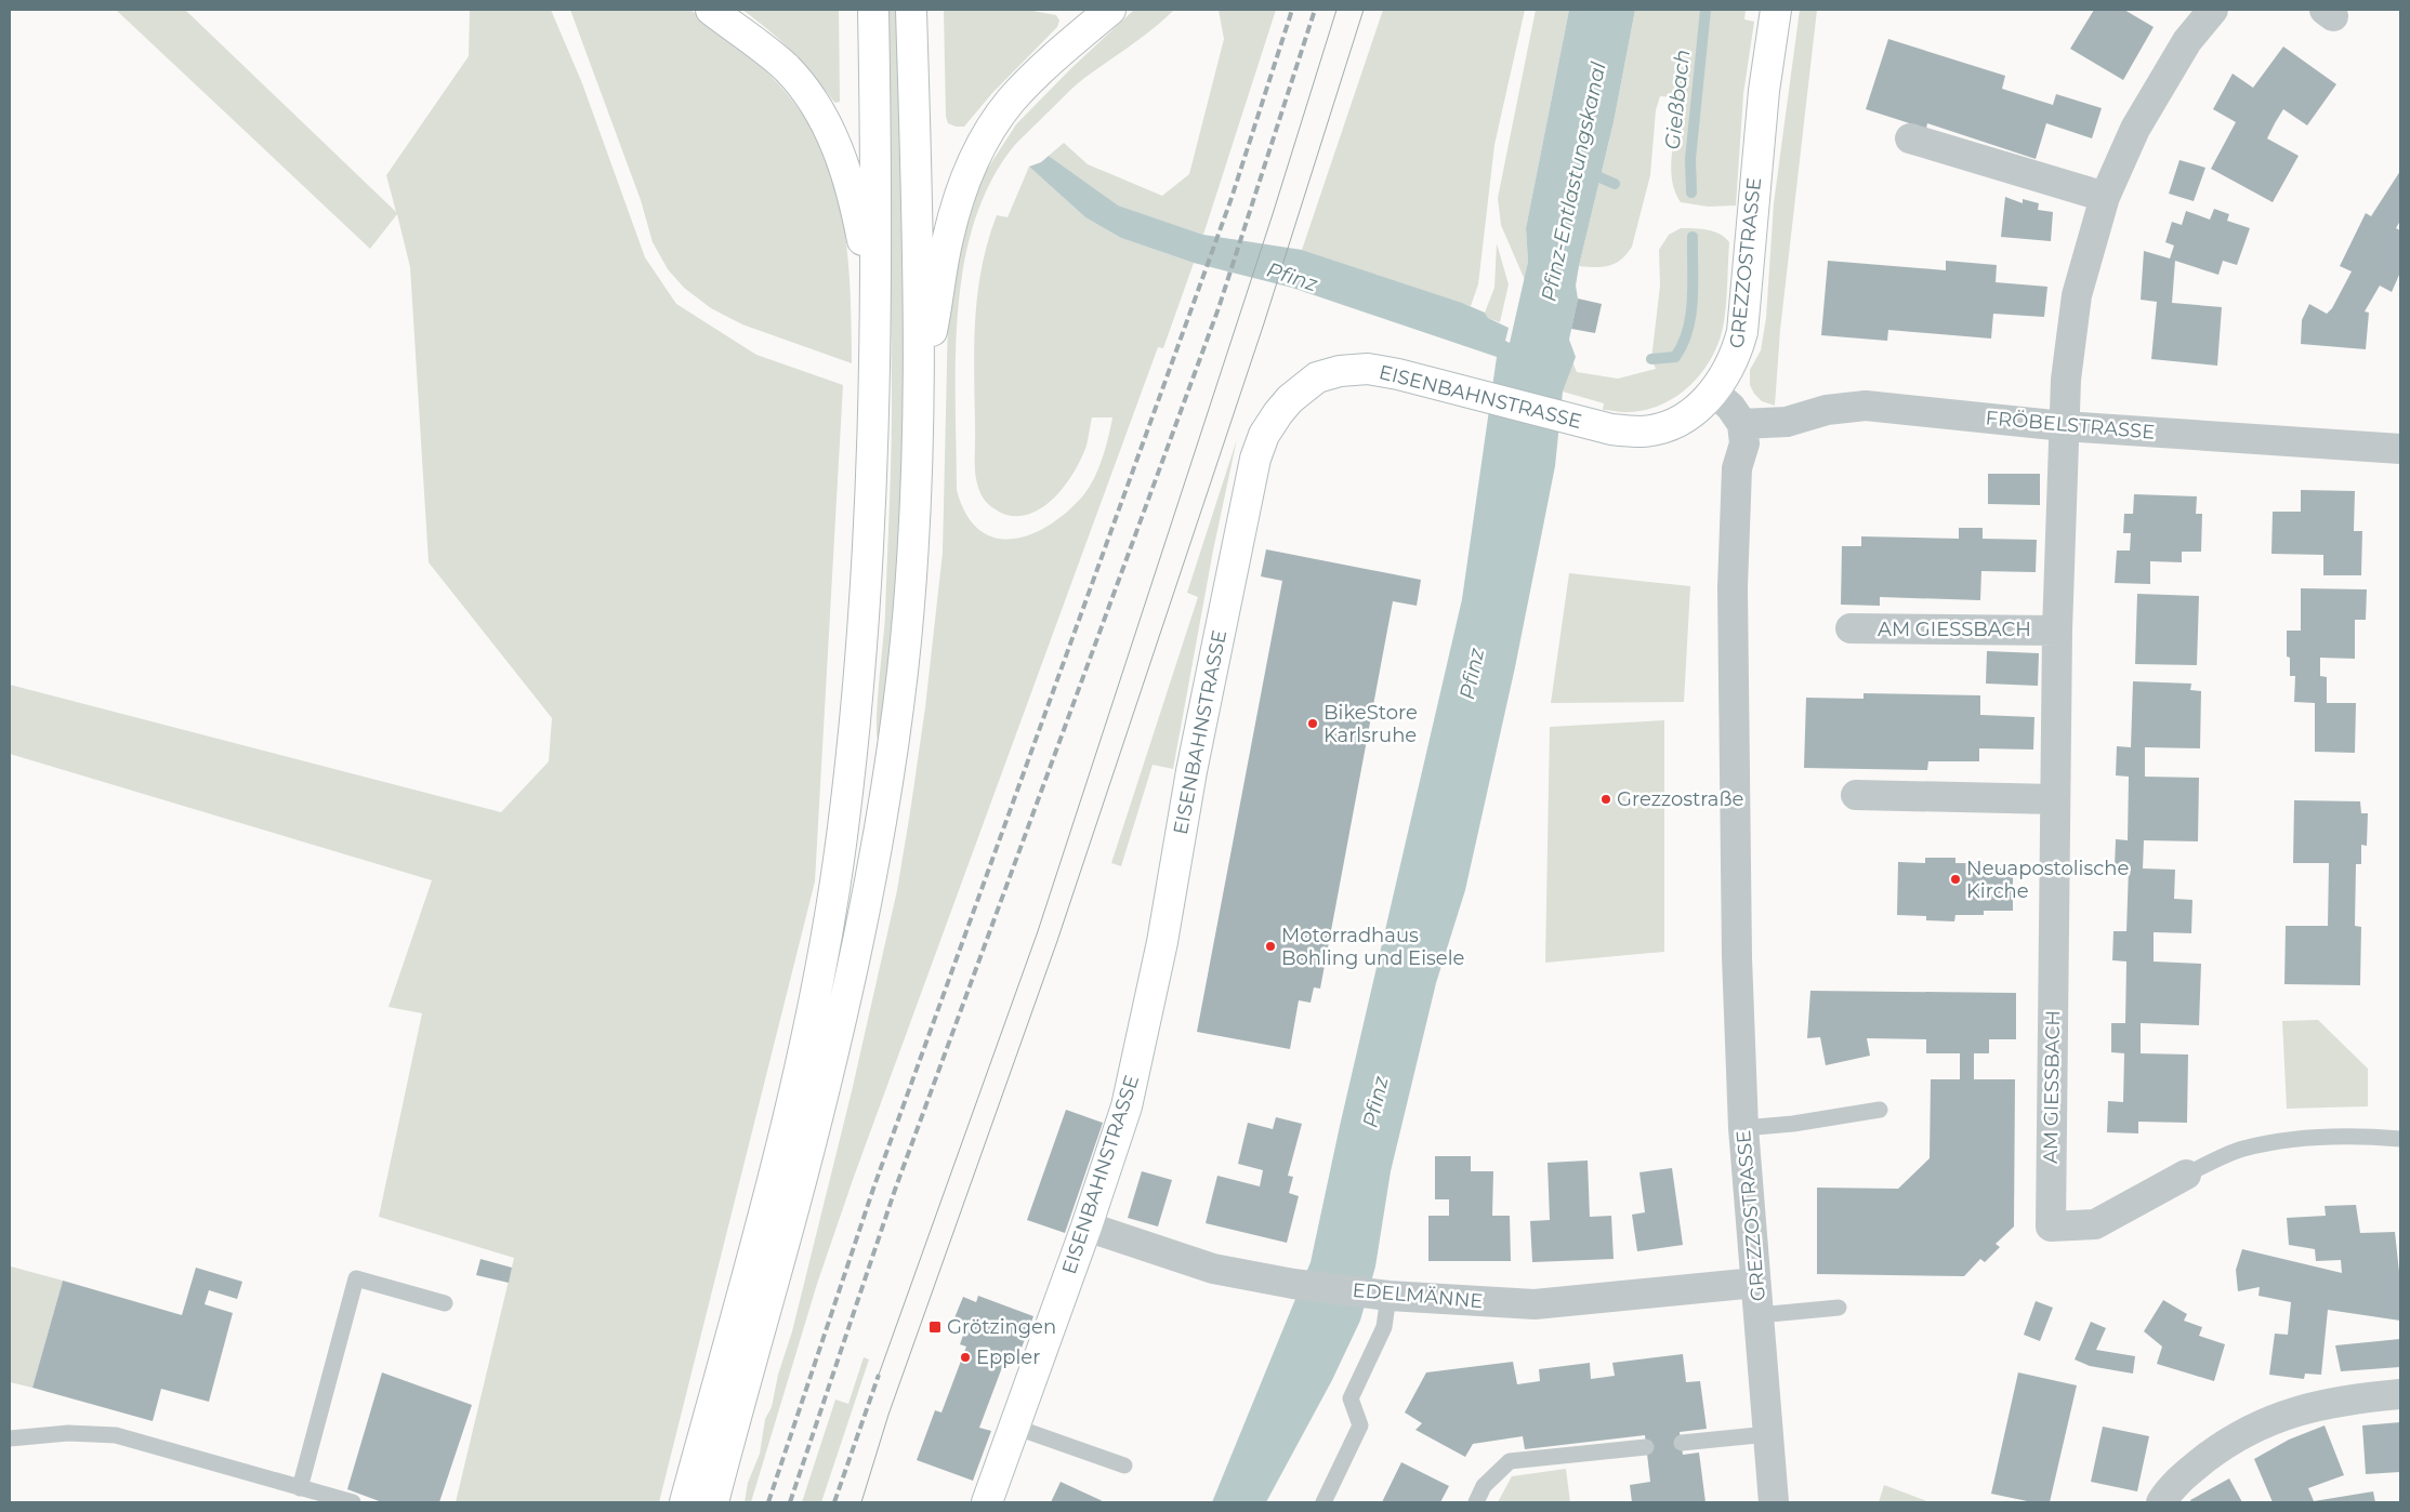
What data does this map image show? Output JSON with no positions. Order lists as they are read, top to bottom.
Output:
{
  "streets": {
    "main road": ["GREZZOSTRASSE", "EISENBAHNSTRASSE"],
    "street": ["FRÖBELSTRASSE", "AM GIESSBACH", "EDELMÄNNE"]
  },
  "crossings": [
    ["GREZZOSTRASSE", "EISENBAHNSTRASSE"],
    ["GREZZOSTRASSE", "FRÖBELSTRASSE"],
    ["GREZZOSTRASSE", "EDELMÄNNE"],
    ["EISENBAHNSTRASSE", "EDELMÄNNE"],
    ["FRÖBELSTRASSE", "AM GIESSBACH"]
  ],
  "water": ["Gießbach", "Pfinz-Entlastungskanal", "Pfinz"],
  "places": {
    "other": [
      "BikeStore Karlsruhe",
      "Grezzostraße",
      "Neuapostolische Kirche",
      "Motorradhaus Bohling und Eisele",
      "Eppler"
    ],
    "transit": ["Grötzingen"]
  }
}
